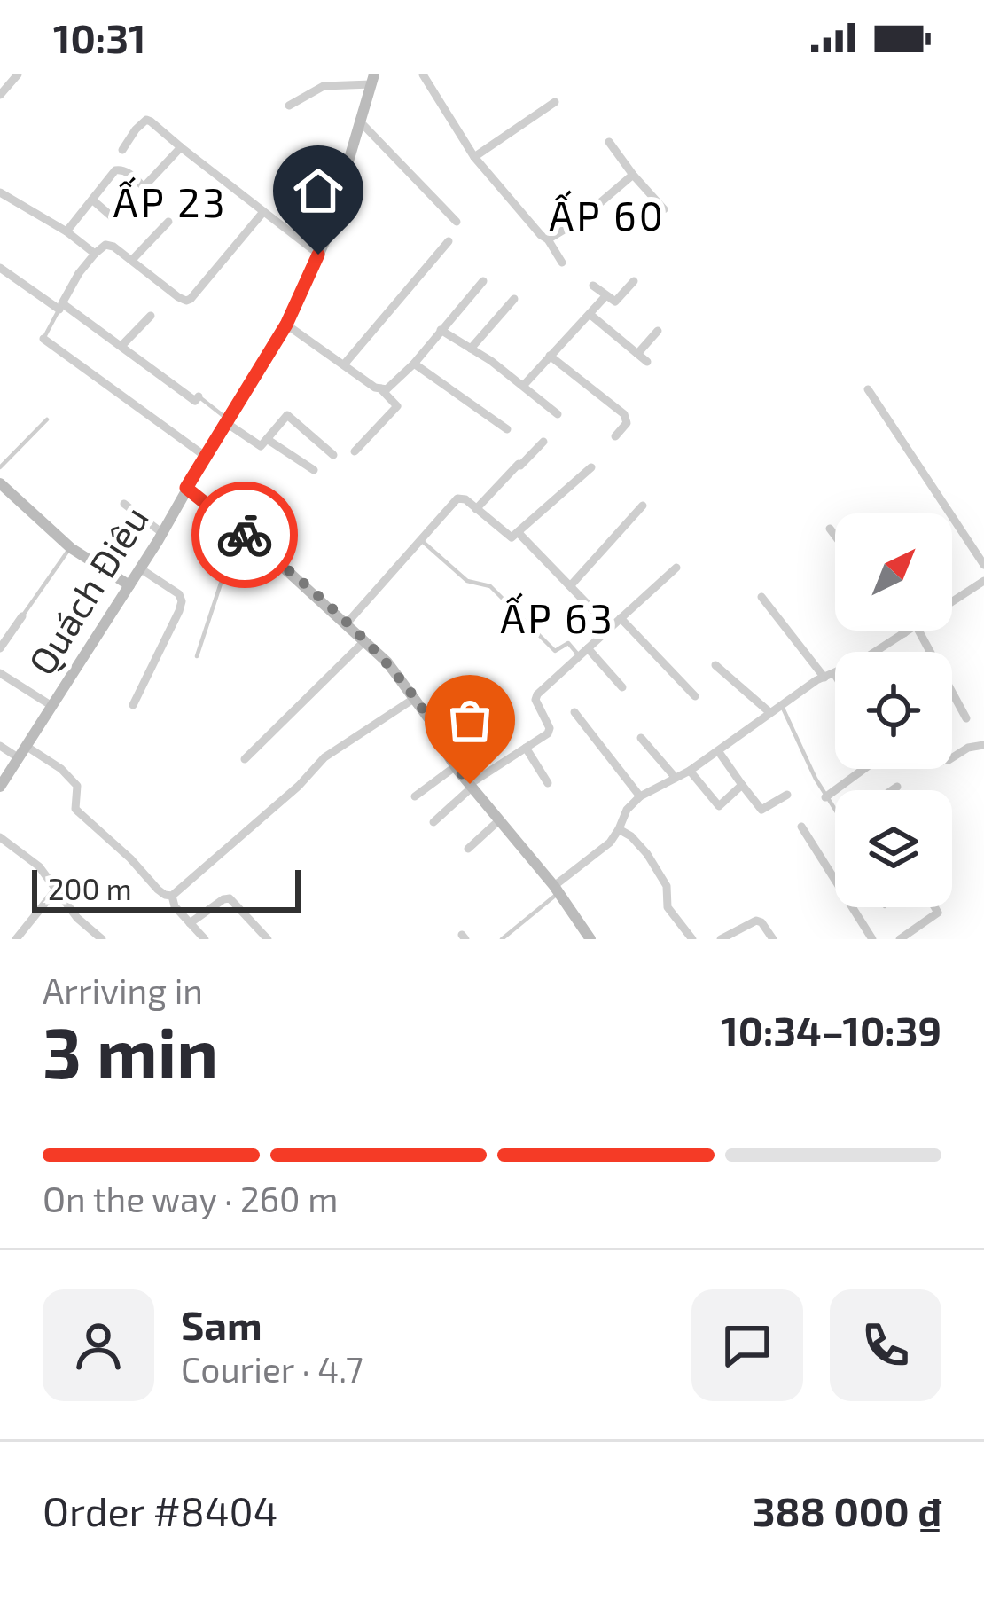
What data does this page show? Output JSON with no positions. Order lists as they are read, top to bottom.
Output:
{
  "streets": {
    "main road": ["Quách Điêu"]
  },
  "districts": ["ẤP 23", "ẤP 60", "ẤP 63"],
  "scale_bar": "200 m",
  "north": "top right",
  "page": {
    "status": "10:31",
    "scale": "200 m",
    "heading": ["3 min", "Arriving in", "10:34–10:39"],
    "panel": [
      "Sam",
      "Courier · 4.7",
      "Order #8404",
      "388 000 ₫"
    ],
    "bar": "On the way · 260 m"
  }
}
